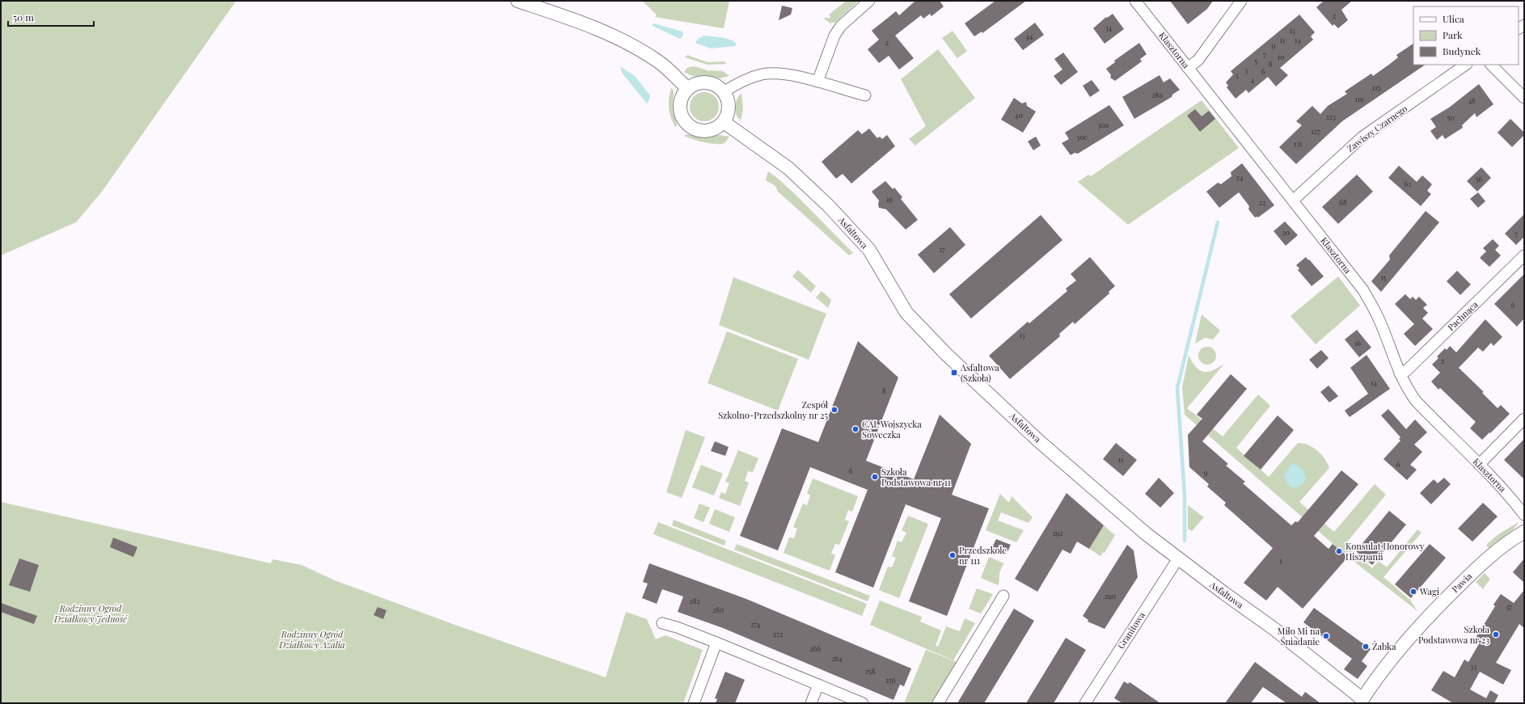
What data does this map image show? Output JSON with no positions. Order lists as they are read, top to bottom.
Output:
{
  "streets": {
    "street": [
      "Klasztorna",
      "Zawiszy Czarnego",
      "Asfaltowa",
      "Pachnąca",
      "Pawia",
      "Granitowa"
    ]
  },
  "crossings": [
    ["Klasztorna", "Zawiszy Czarnego"],
    ["Klasztorna", "Pachnąca"],
    ["Asfaltowa", "Pawia"],
    ["Asfaltowa", "Granitowa"]
  ],
  "parks": ["Rodzinny Ogród Działkowy Jedność", "Rodzinny Ogród Działkowy Azalia"],
  "places": {
    "transit": ["Asfaltowa (Szkoła)"],
    "other": [
      "Zespół Szkolno-Przedszkolny nr 25",
      "CAL Wojszycka Sóweczka",
      "Szkoła Podstawowa nr 11",
      "Konsulat Honorowy Hiszpanii",
      "Przedszkole nr 111",
      "Wagi",
      "Szkoła Podstawowa nr 23",
      "Miło Mi na Śniadanie",
      "Żabka"
    ]
  },
  "house_numbers": [
    "2",
    "34",
    "13",
    "44",
    "11",
    "14",
    "2",
    "9",
    "7",
    "10",
    "5",
    "8",
    "3",
    "6",
    "1",
    "4",
    "115",
    "28a",
    "119",
    "48",
    "40",
    "123",
    "50",
    "30a",
    "127",
    "30c",
    "131",
    "24",
    "56",
    "62",
    "19",
    "22",
    "68",
    "20",
    "7",
    "17",
    "15",
    "6",
    "13",
    "16",
    "2",
    "14",
    "8",
    "11",
    "6",
    "6",
    "9",
    "292",
    "1",
    "290",
    "282",
    "37",
    "280",
    "274",
    "272",
    "266",
    "264",
    "33",
    "258",
    "256"
  ],
  "legend": ["Ulica", "Park", "Budynek"],
  "scale_bar": "50 m"
}
